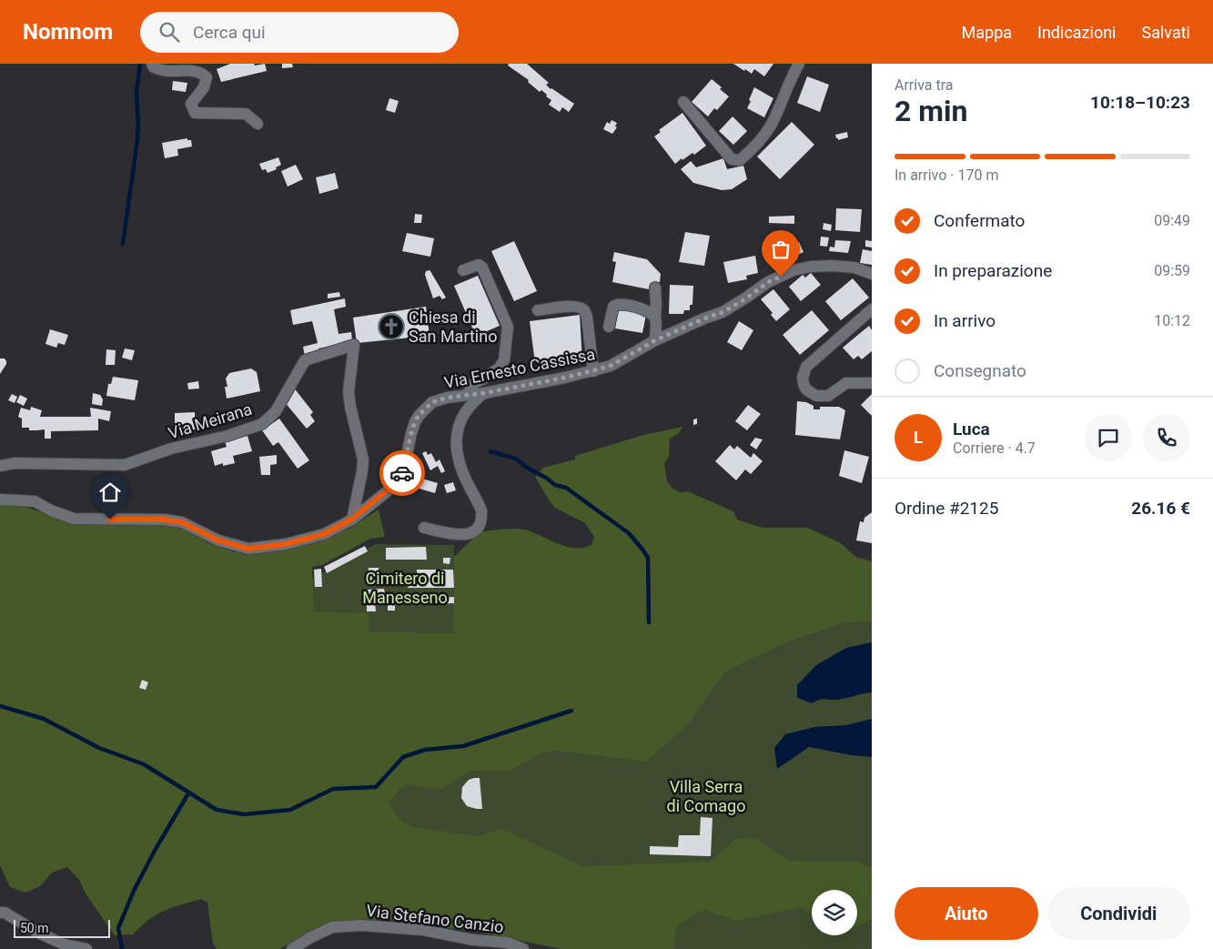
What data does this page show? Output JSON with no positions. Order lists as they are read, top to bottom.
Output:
{
  "streets": {
    "street": ["Via Ernesto Cassissa", "Via Meirana", "Via Stefano Canzio"]
  },
  "crossings": [
    ["Via Ernesto Cassissa", "Via Meirana"]
  ],
  "parks": ["Cimitero di Manesseno", "Villa Serra di Comago"],
  "places": {
    "church": ["Chiesa di San Martino"]
  },
  "scale_bar": "50 m",
  "page": {
    "header": "Nomnom",
    "search": "Cerca qui",
    "nav": ["Mappa", "Indicazioni", "Salvati"],
    "heading": ["2 min", "Arriva tra", "10:18–10:23"],
    "panel": [
      "Luca",
      "Corriere · 4.7",
      "Ordine #2125",
      "26.16 €"
    ],
    "bar": "In arrivo · 170 m",
    "list": [
      ["Confermato", "09:49"],
      ["In preparazione", "09:59"],
      ["In arrivo", "10:12"],
      "Consegnato"
    ],
    "round": "L",
    "buttons": ["Aiuto", "Condividi"],
    "scale": "50 m"
  }
}
